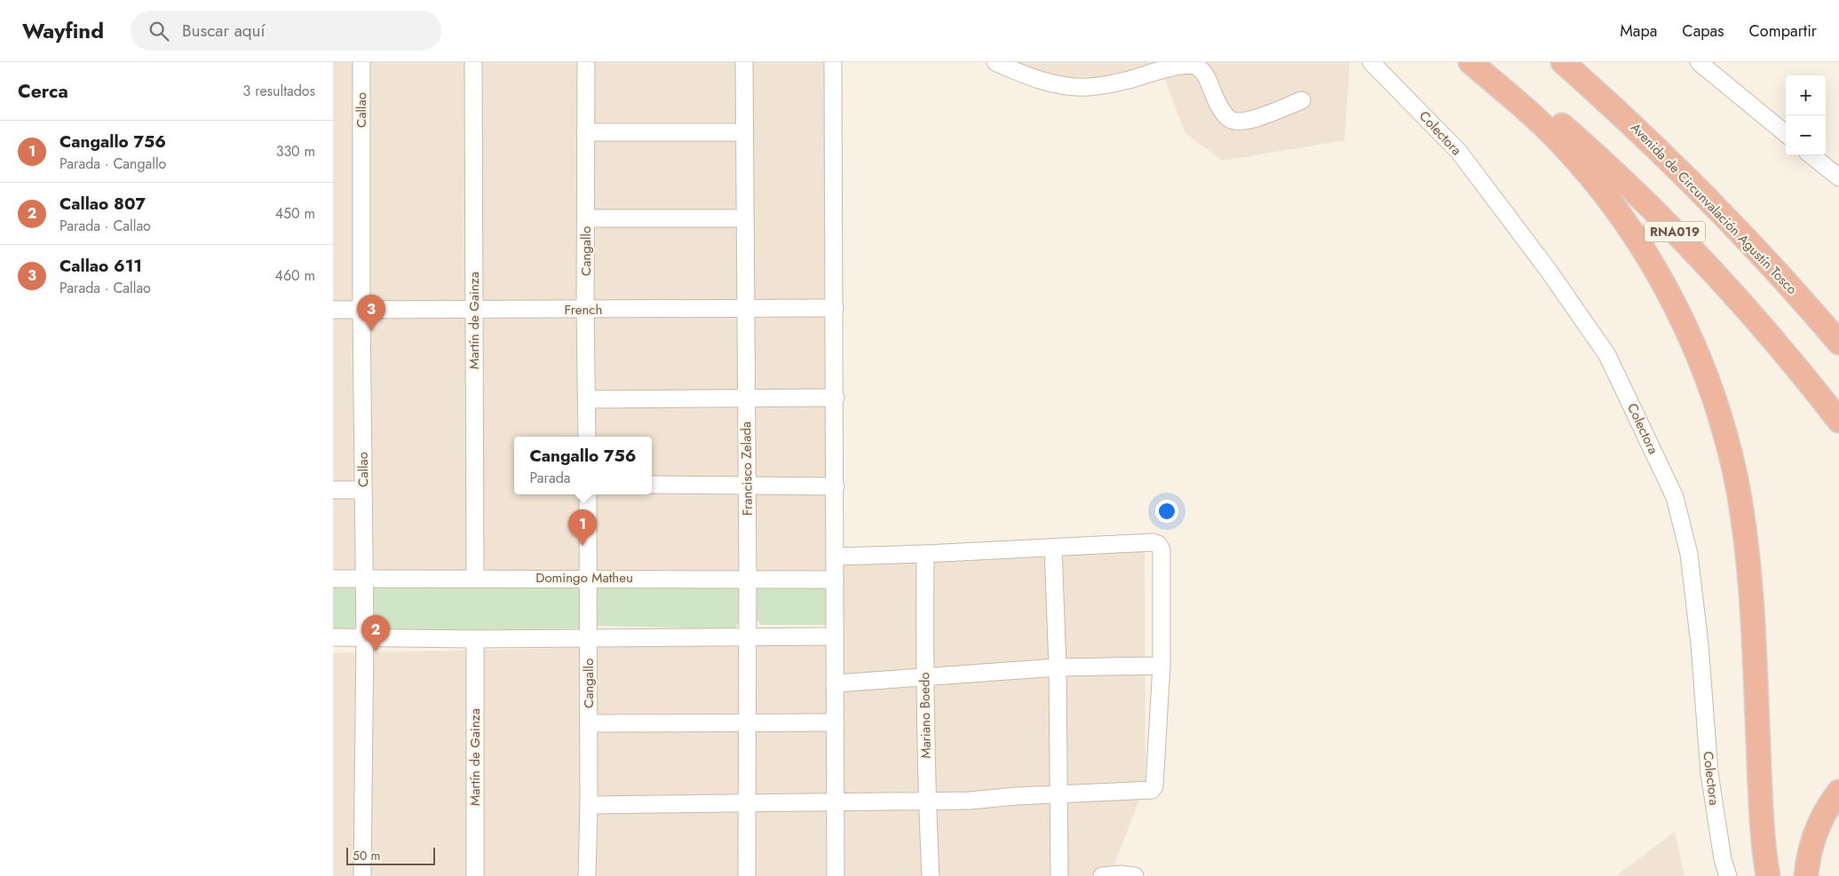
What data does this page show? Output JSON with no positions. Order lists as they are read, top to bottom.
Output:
{
  "streets": {
    "highway": ["Avenida de Circunvalación Agustín Tosco", "RNA019"],
    "street": [
      "Callao",
      "Colectora",
      "Cangallo",
      "French",
      "Martín de Gainza",
      "Francisco Zelada",
      "Domingo Matheu",
      "Mariano Boedo"
    ]
  },
  "crossings": [
    ["Callao", "French"],
    ["Callao", "Domingo Matheu"],
    ["Cangallo", "French"],
    ["Cangallo", "Domingo Matheu"],
    ["French", "Martín de Gainza"],
    ["French", "Francisco Zelada"],
    ["Martín de Gainza", "Domingo Matheu"],
    ["Francisco Zelada", "Domingo Matheu"]
  ],
  "scale_bar": "50 m",
  "page": {
    "header": "Wayfind",
    "search": "Buscar aquí",
    "nav": ["Mapa", "Capas", "Compartir"],
    "heading": ["Cerca", "3 resultados"],
    "map_buttons": ["+", "−"],
    "list": [
      {
        "mark": "1",
        "name": "Cangallo 756",
        "note": "Parada · Cangallo",
        "value": "330 m"
      },
      {
        "mark": "2",
        "name": "Callao 807",
        "note": "Parada · Callao",
        "value": "450 m"
      },
      {
        "mark": "3",
        "name": "Callao 611",
        "note": "Parada · Callao",
        "value": "460 m"
      }
    ],
    "pins": ["3", "1", "2"],
    "popup": ["Cangallo 756", "Parada"],
    "scale": "50 m"
  }
}
